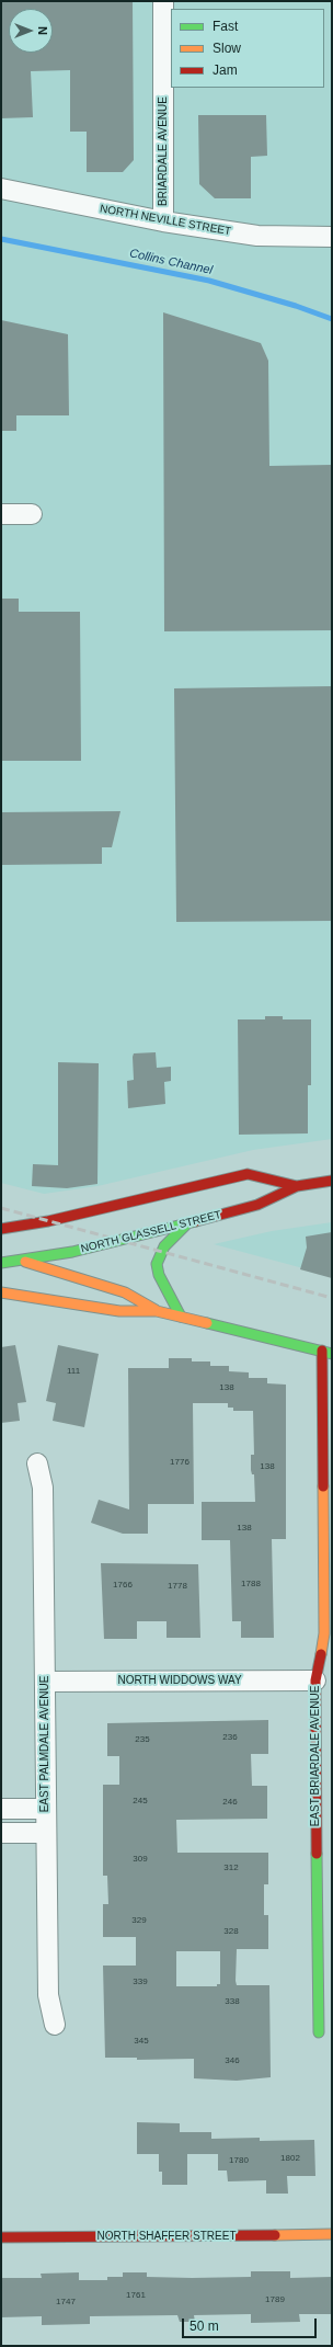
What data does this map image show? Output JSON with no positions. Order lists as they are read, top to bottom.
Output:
{
  "streets": {
    "street": [
      "BRIARDALE AVENUE",
      "NORTH NEVILLE STREET",
      "NORTH GLASSELL STREET",
      "NORTH WIDDOWS WAY",
      "EAST PALMDALE AVENUE",
      "EAST BRIARDALE AVENUE",
      "NORTH SHAFFER STREET"
    ]
  },
  "crossings": [
    ["BRIARDALE AVENUE", "NORTH NEVILLE STREET"],
    ["NORTH WIDDOWS WAY", "EAST PALMDALE AVENUE"],
    ["NORTH WIDDOWS WAY", "EAST BRIARDALE AVENUE"]
  ],
  "water": ["Collins Channel"],
  "house_numbers": [
    "111",
    "138",
    "1776",
    "138",
    "138",
    "1788",
    "1766",
    "1778",
    "236",
    "235",
    "245",
    "246",
    "309",
    "312",
    "329",
    "328",
    "339",
    "338",
    "345",
    "346",
    "1802",
    "1780",
    "1761",
    "1789",
    "1747"
  ],
  "legend": ["Fast", "Slow", "Jam"],
  "scale_bar": "50 m",
  "north": "right"
}
